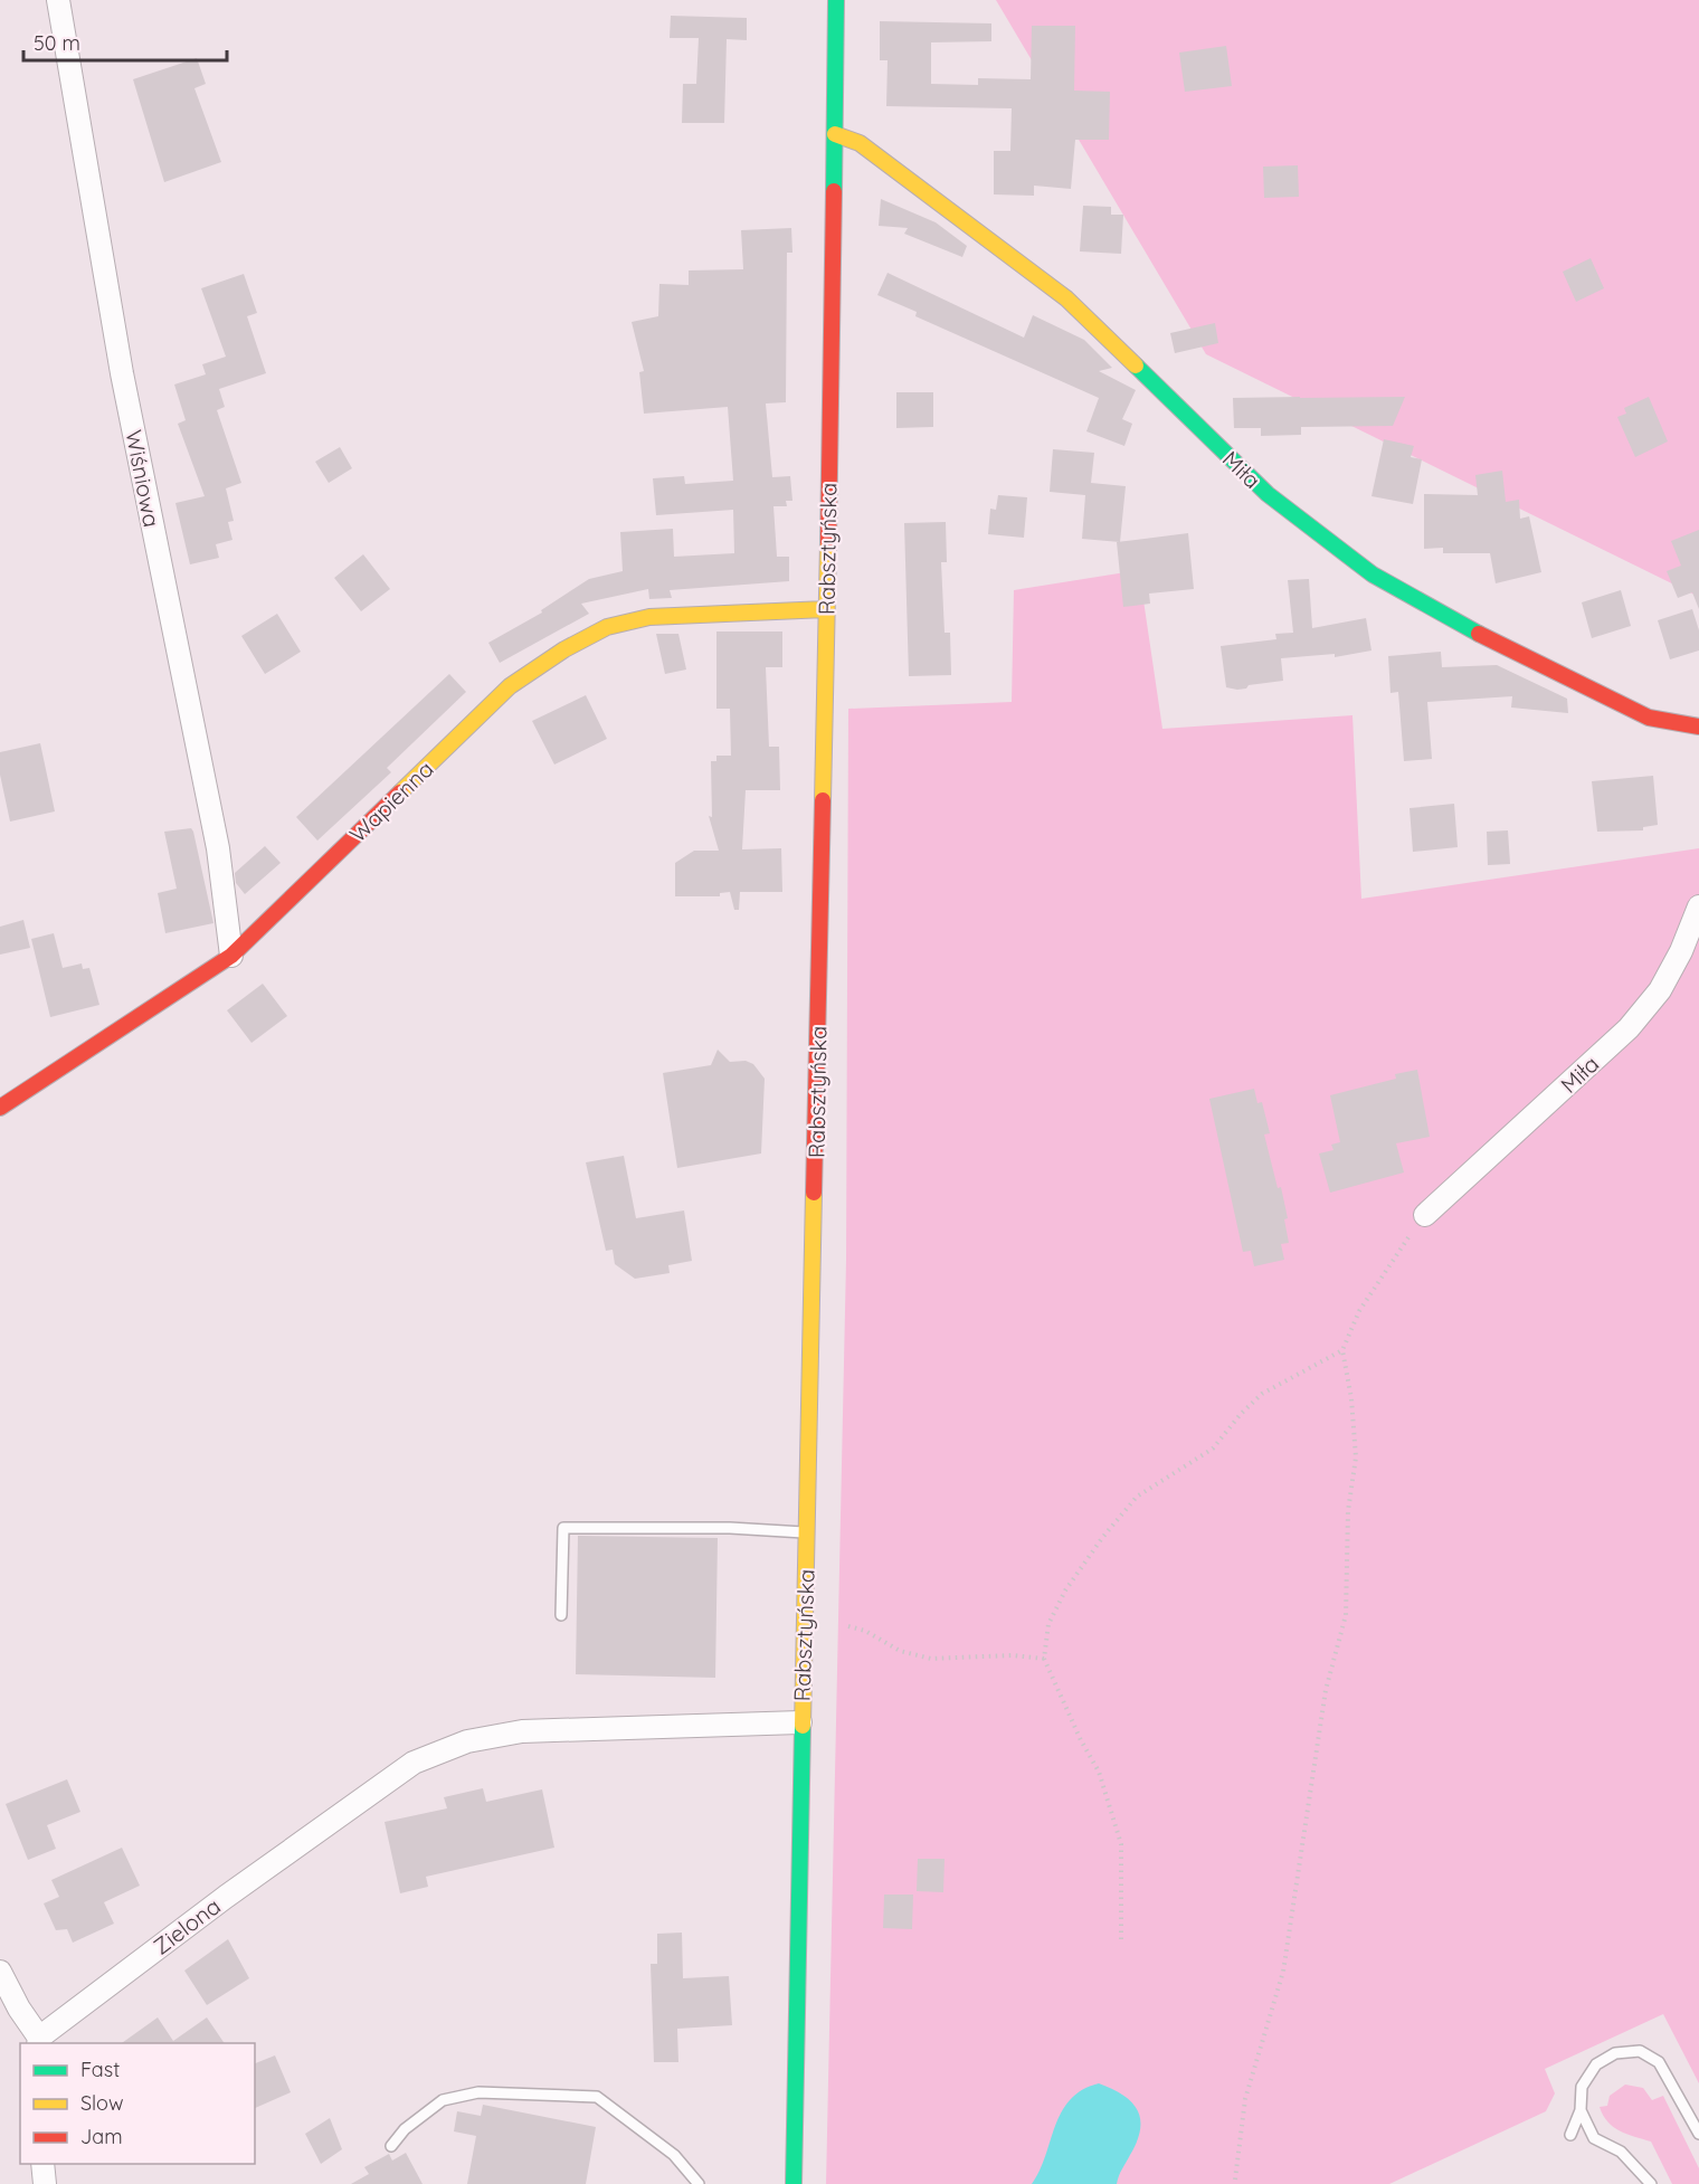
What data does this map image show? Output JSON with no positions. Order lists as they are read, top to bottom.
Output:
{
  "streets": {
    "street": [
      "Miła",
      "Wiśniowa",
      "Rabsztyńska",
      "Wapienna",
      "Zielona"
    ]
  },
  "crossings": [
    ["Miła", "Rabsztyńska"],
    ["Wiśniowa", "Wapienna"],
    ["Rabsztyńska", "Wapienna"],
    ["Rabsztyńska", "Zielona"]
  ],
  "legend": ["Fast", "Slow", "Jam"],
  "scale_bar": "50 m"
}
